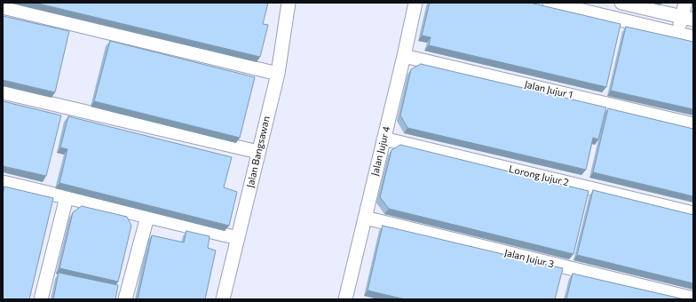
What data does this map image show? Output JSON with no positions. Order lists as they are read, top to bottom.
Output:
{
  "streets": {
    "street": [
      "Jalan Jujur 1",
      "Jalan Jujur 4",
      "Jalan Bangsawan",
      "Lorong Jujur 2",
      "Jalan Jujur 3"
    ]
  },
  "crossings": [
    ["Jalan Jujur 1", "Jalan Jujur 4"],
    ["Jalan Jujur 4", "Lorong Jujur 2"],
    ["Jalan Jujur 4", "Jalan Jujur 3"]
  ]
}
